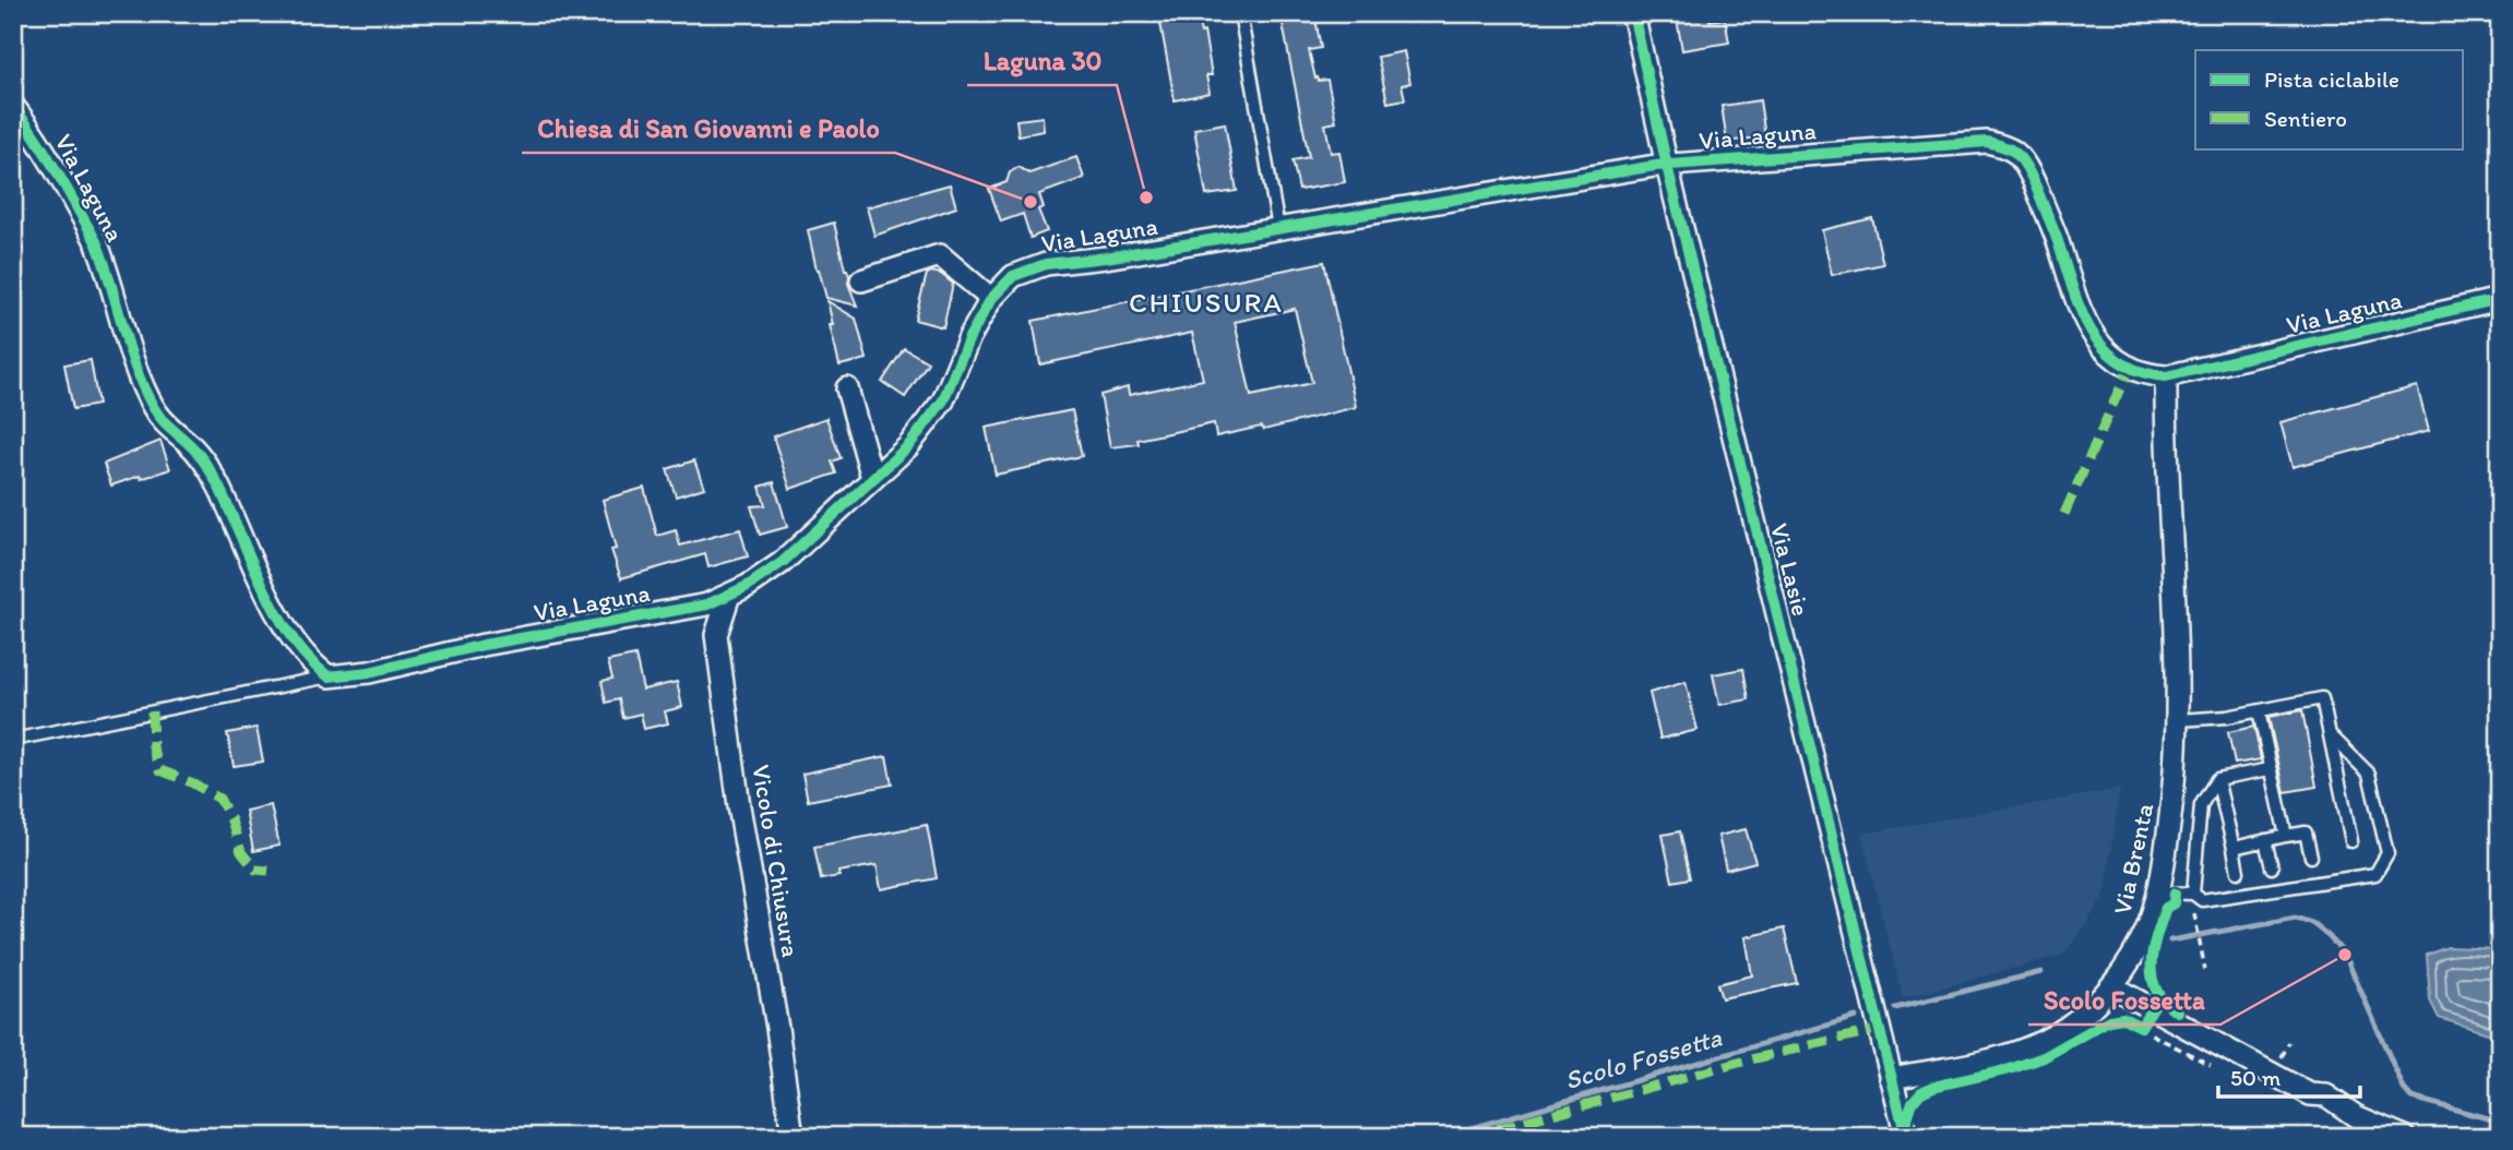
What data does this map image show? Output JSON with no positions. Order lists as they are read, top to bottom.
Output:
{
  "streets": {
    "street": [
      "Via Laguna",
      "Via Lasie",
      "Via Brenta",
      "Vicolo di Chiusura"
    ]
  },
  "crossings": [
    ["Via Laguna", "Via Lasie"],
    ["Via Laguna", "Via Brenta"],
    ["Via Laguna", "Vicolo di Chiusura"],
    ["Via Lasie", "Via Brenta"]
  ],
  "districts": ["CHIUSURA"],
  "water": ["Scolo Fossetta"],
  "places": ["Laguna 30", "Chiesa di San Giovanni e Paolo", "Scolo Fossetta"],
  "legend": ["Pista ciclabile", "Sentiero"],
  "scale_bar": "50 m"
}
